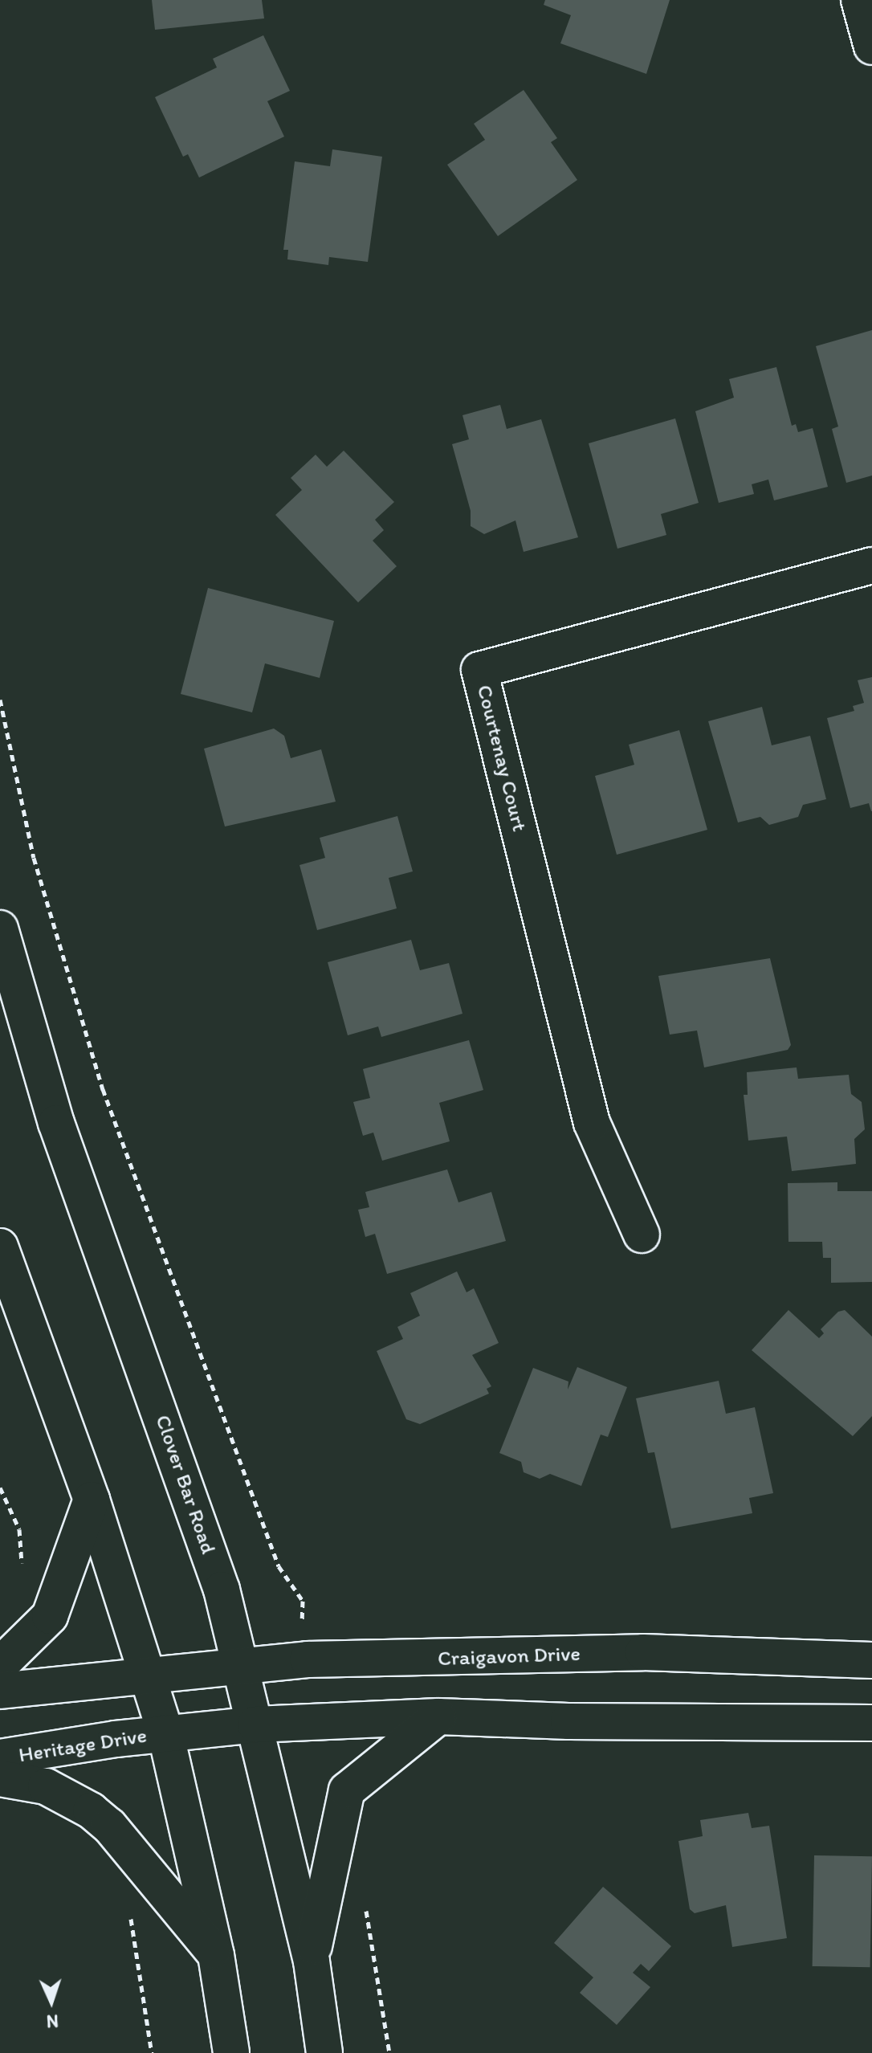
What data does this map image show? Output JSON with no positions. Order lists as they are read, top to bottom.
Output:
{
  "streets": {
    "main road": [
      "Courtenay Court",
      "Clover Bar Road",
      "Craigavon Drive",
      "Heritage Drive"
    ]
  },
  "crossings": [
    ["Clover Bar Road", "Craigavon Drive"]
  ],
  "north": "bottom"
}
